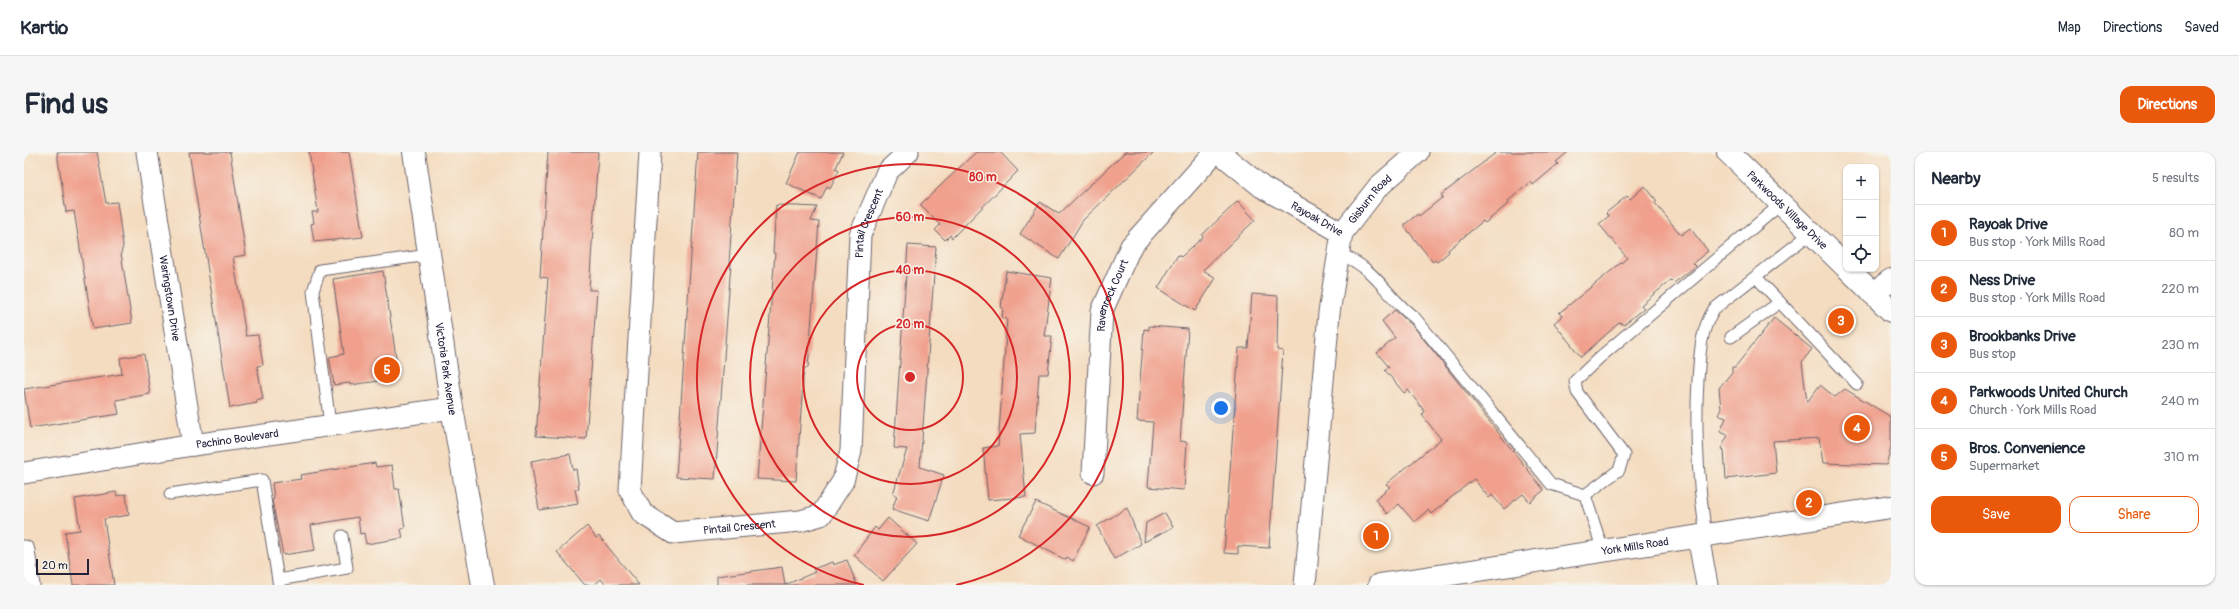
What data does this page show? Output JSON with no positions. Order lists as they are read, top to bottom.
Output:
{
  "streets": {
    "main road": ["Parkwoods Village Drive", "Victoria Park Avenue", "York Mills Road"],
    "street": [
      "Gisburn Road",
      "Rayoak Drive",
      "Pintail Crescent",
      "Ravenrock Court",
      "Waringstown Drive",
      "Pachino Boulevard"
    ]
  },
  "crossings": [
    ["Gisburn Road", "Rayoak Drive"],
    ["Rayoak Drive", "Ravenrock Court"],
    ["Waringstown Drive", "Pachino Boulevard"],
    ["Victoria Park Avenue", "Pachino Boulevard"]
  ],
  "scale_bar": "20 m",
  "page": {
    "header": "Kartio",
    "nav": ["Map", "Directions", "Saved"],
    "buttons": [
      "Directions",
      ["Save", "Share"]
    ],
    "title": "Find us",
    "heading": ["Nearby", "5 results"],
    "map_buttons": ["+", "−"],
    "list": [
      {
        "mark": "1",
        "name": "Rayoak Drive",
        "note": "Bus stop · York Mills Road",
        "value": "80 m"
      },
      {
        "mark": "2",
        "name": "Ness Drive",
        "note": "Bus stop · York Mills Road",
        "value": "220 m"
      },
      {
        "mark": "3",
        "name": "Brookbanks Drive",
        "note": "Bus stop",
        "value": "230 m"
      },
      {
        "mark": "4",
        "name": "Parkwoods United Church",
        "note": "Church · York Mills Road",
        "value": "240 m"
      },
      {
        "mark": "5",
        "name": "Bros. Convenience",
        "note": "Supermarket",
        "value": "310 m"
      }
    ],
    "pins": [
      "3",
      "5",
      "4",
      "2",
      "1"
    ],
    "scale": "20 m"
  },
  "rings": [
    "80 m",
    "60 m",
    "40 m",
    "20 m"
  ]
}
